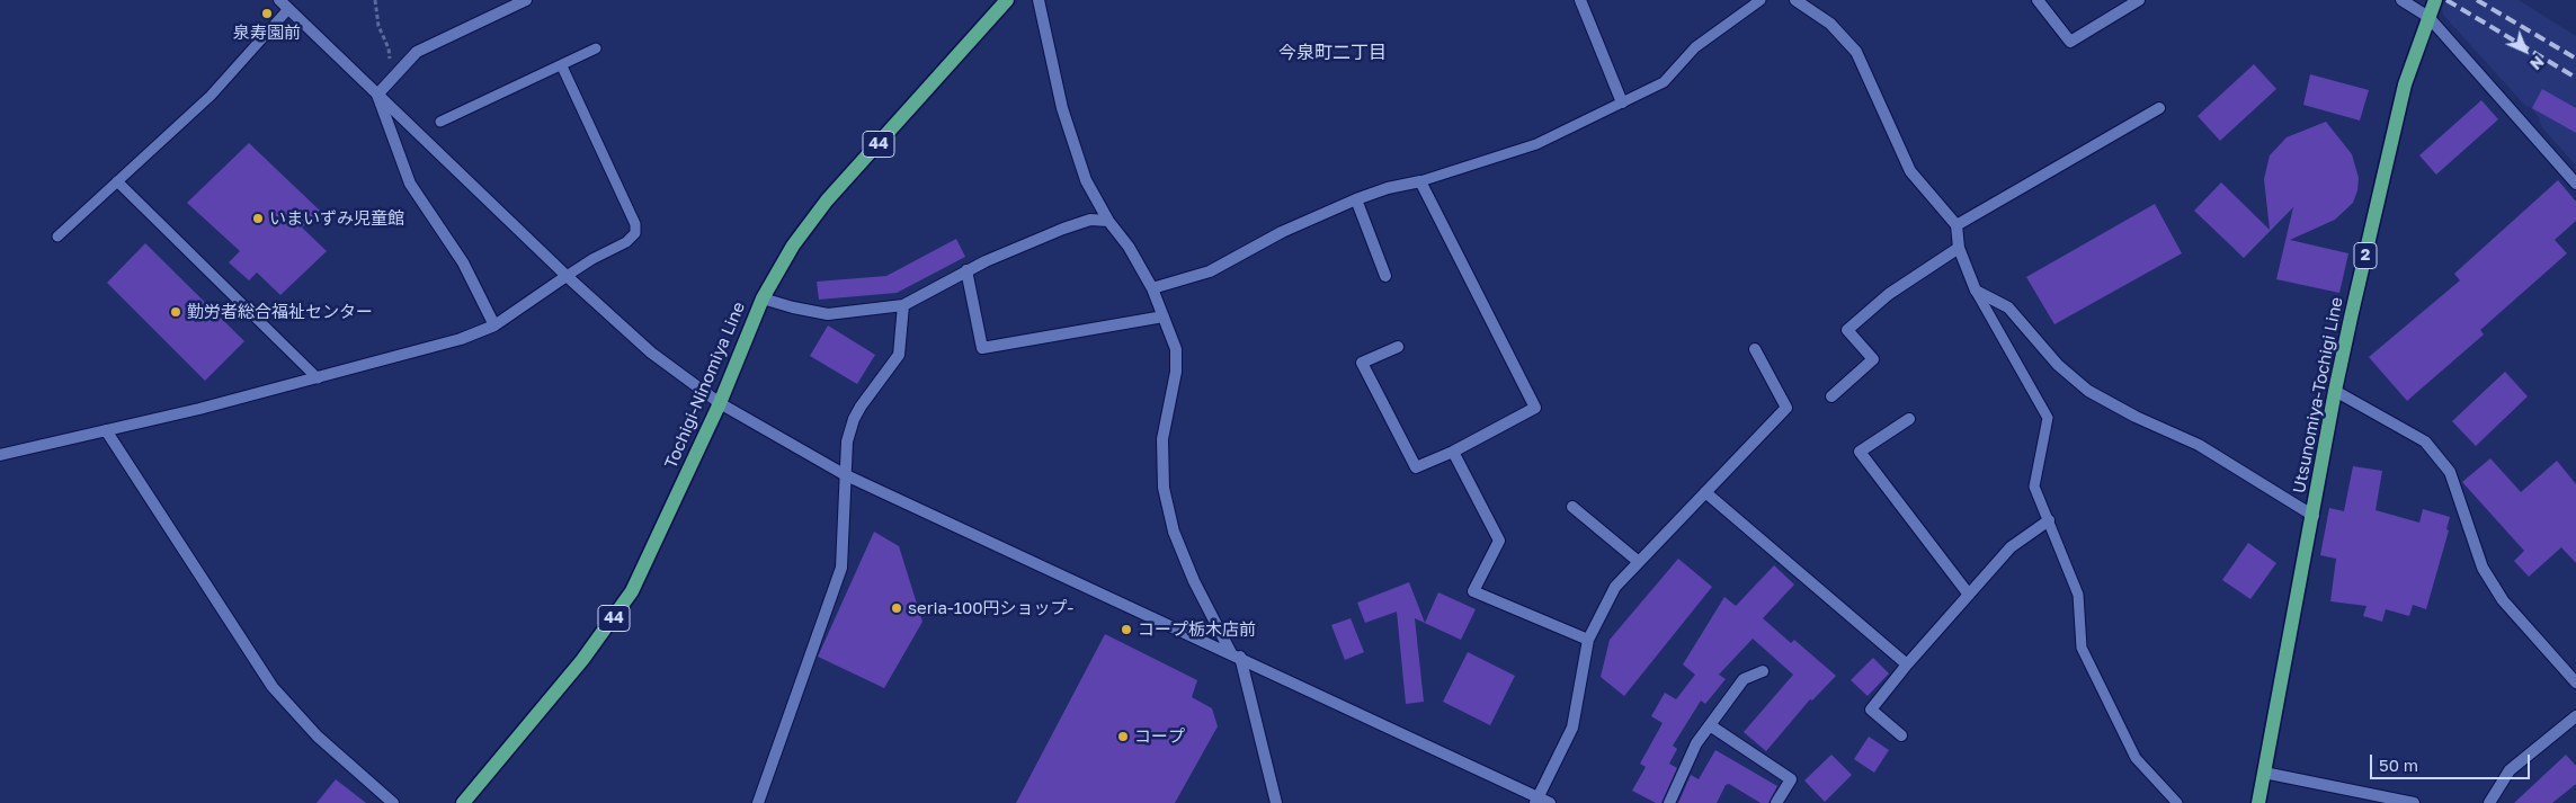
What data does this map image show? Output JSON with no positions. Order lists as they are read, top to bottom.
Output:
{
  "streets": {
    "main road": [
      "44",
      "2",
      "Tochigi-Ninomiya Line",
      "Utsunomiya-Tochigi Line"
    ]
  },
  "districts": ["今泉町二丁目"],
  "places": [
    "泉寿園前",
    "いまいずみ児童館",
    "勤労者総合福祉センター",
    "seria-100円ショップ-",
    "コープ栃木店前",
    "コープ"
  ],
  "scale_bar": "50 m",
  "north": "bottom right"
}
